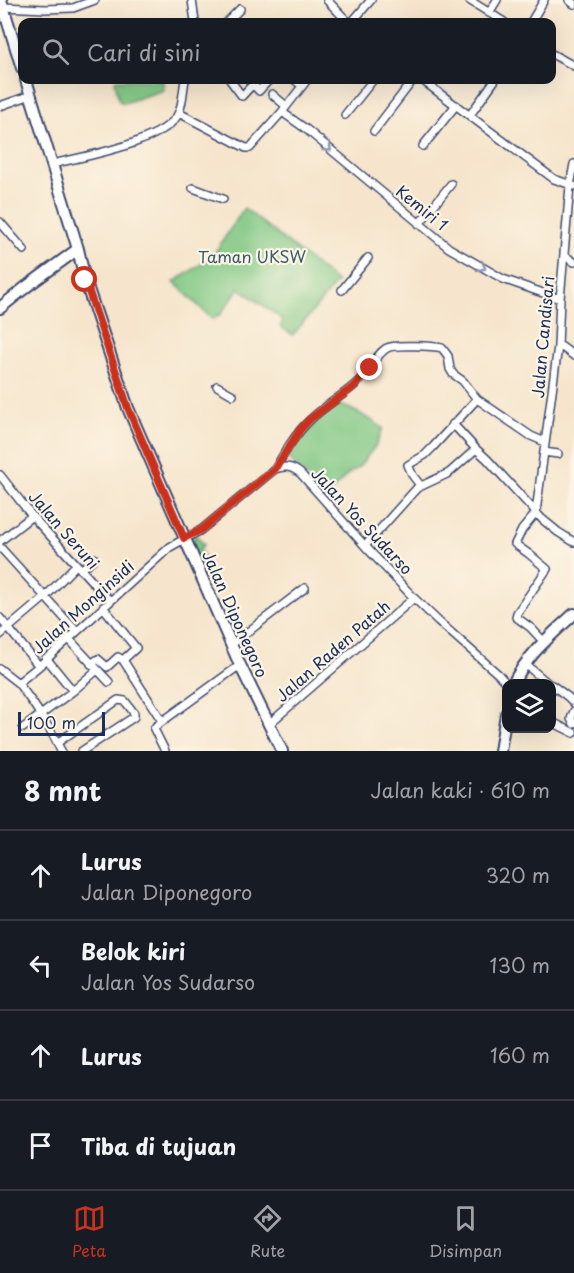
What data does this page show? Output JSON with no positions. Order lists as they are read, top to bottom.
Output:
{
  "streets": {
    "main road": ["Jalan Diponegoro"],
    "street": [
      "Kemiri 1",
      "Jalan Candisari",
      "Jalan Yos Sudarso",
      "Jalan Seruni",
      "Jalan Monginsidi",
      "Jalan Raden Patah"
    ]
  },
  "crossings": [
    ["Kemiri 1", "Jalan Candisari"],
    ["Jalan Yos Sudarso", "Jalan Raden Patah"],
    ["Jalan Seruni", "Jalan Monginsidi"],
    ["Jalan Monginsidi", "Jalan Diponegoro"],
    ["Jalan Diponegoro", "Jalan Raden Patah"]
  ],
  "one_way": ["Kemiri 1"],
  "parks": ["Taman UKSW"],
  "scale_bar": "100 m",
  "page": {
    "search": "Cari di sini",
    "scale": "100 m",
    "heading": ["8 mnt", "Jalan kaki · 610 m"],
    "list": [
      ["Lurus", "Jalan Diponegoro", "320 m"],
      ["Belok kiri", "Jalan Yos Sudarso", "130 m"],
      ["Lurus", "160 m"],
      "Tiba di tujuan"
    ],
    "nav": ["Peta", "Rute", "Disimpan"]
  }
}
